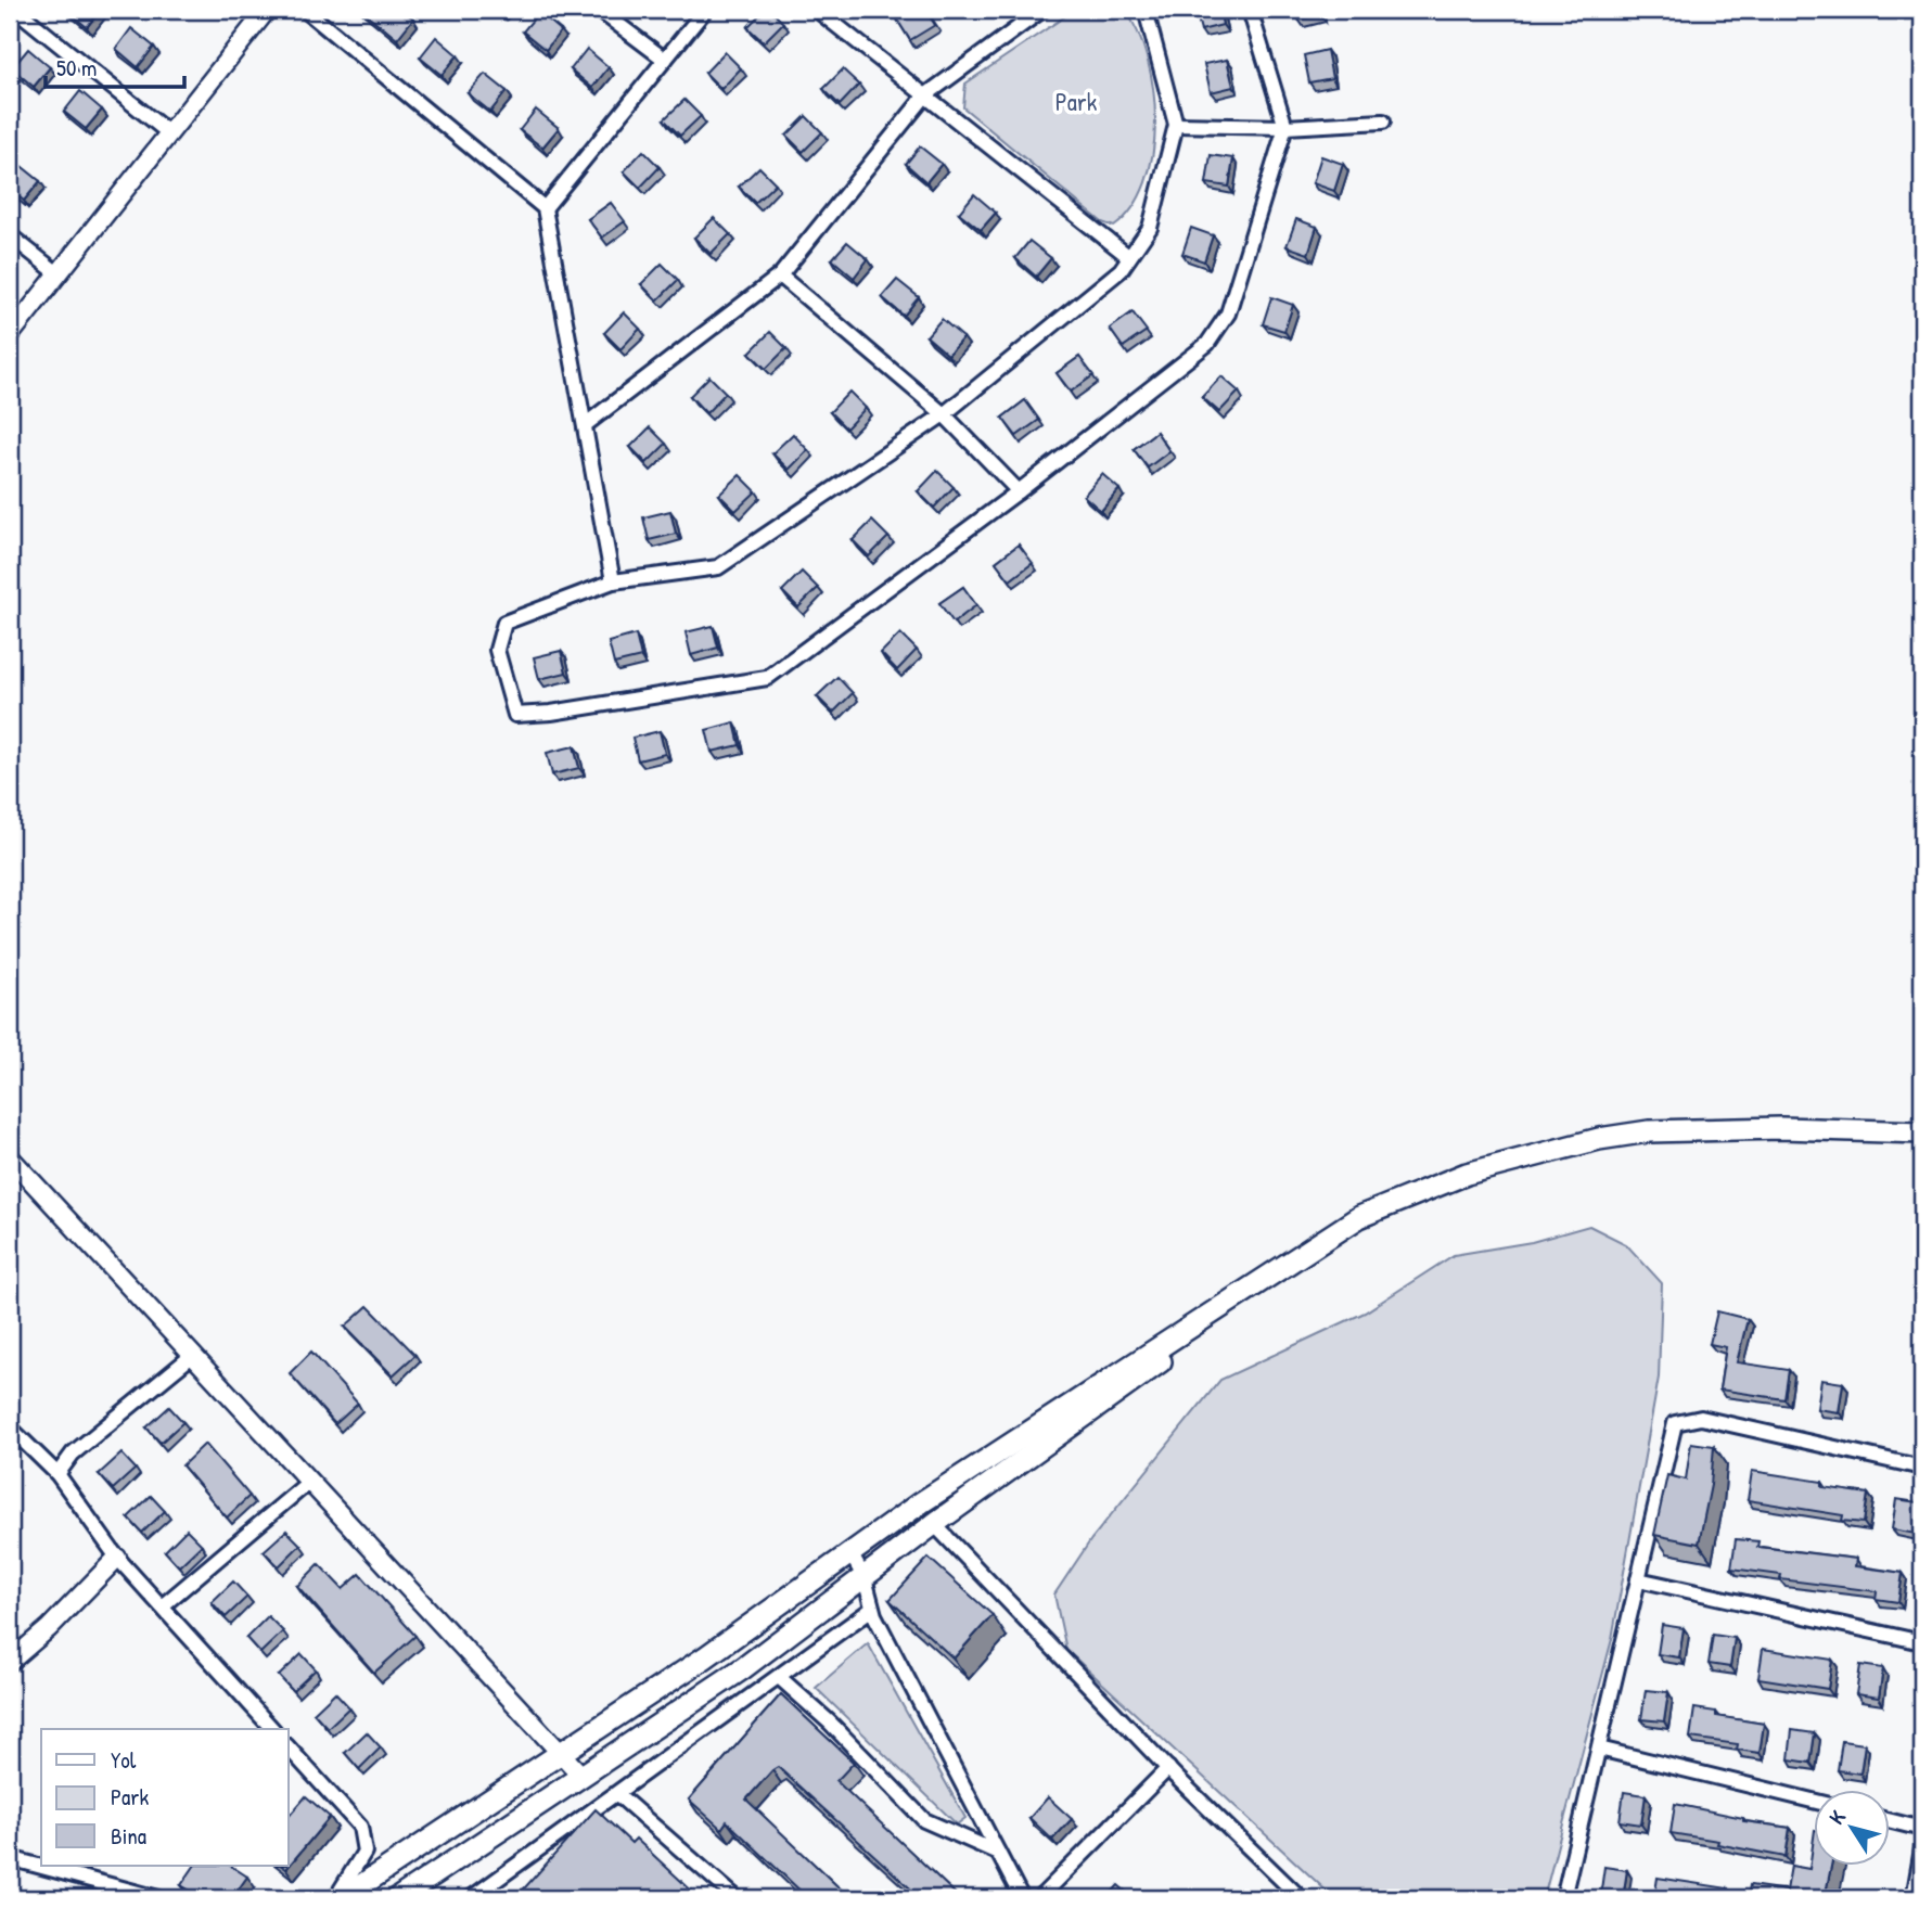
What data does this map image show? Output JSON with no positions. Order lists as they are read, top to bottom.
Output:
{
  "parks": ["Park"],
  "legend": ["Yol", "Park", "Bina"],
  "scale_bar": "50 m",
  "north": "top left"
}
